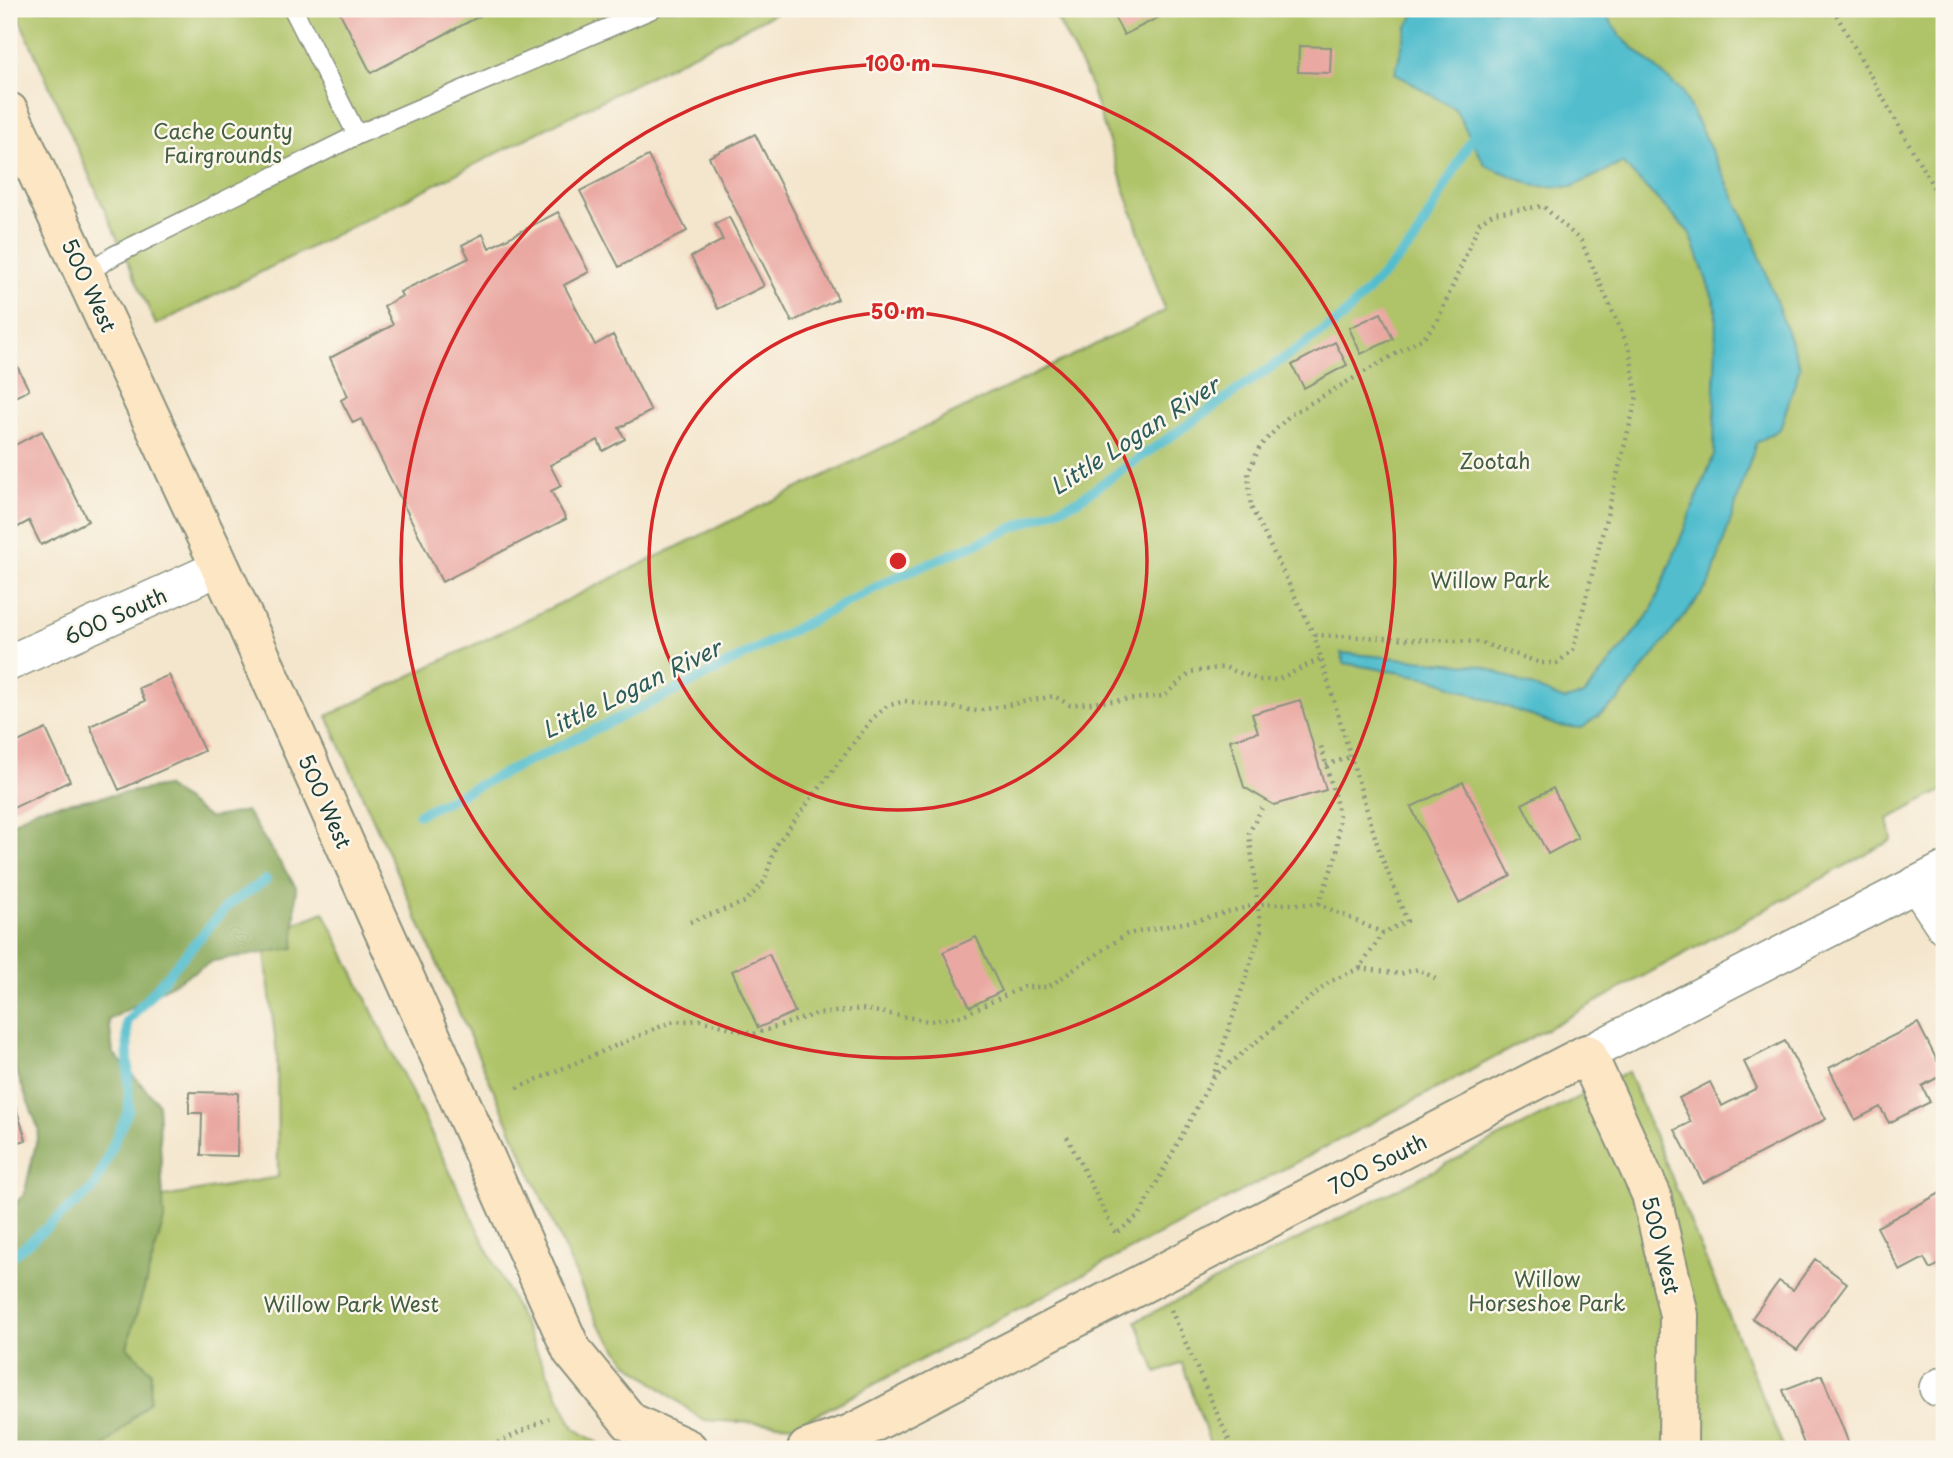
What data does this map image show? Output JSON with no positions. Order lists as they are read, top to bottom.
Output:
{
  "streets": {
    "street": ["500 West", "600 South", "700 South"]
  },
  "crossings": [
    ["500 West", "600 South"],
    ["500 West", "700 South"]
  ],
  "water": ["Little Logan River"],
  "parks": [
    "Cache County Fairgrounds",
    "Zootah",
    "Willow Park",
    "Willow Horseshoe Park",
    "Willow Park West"
  ],
  "rings": ["100 m", "50 m"]
}
